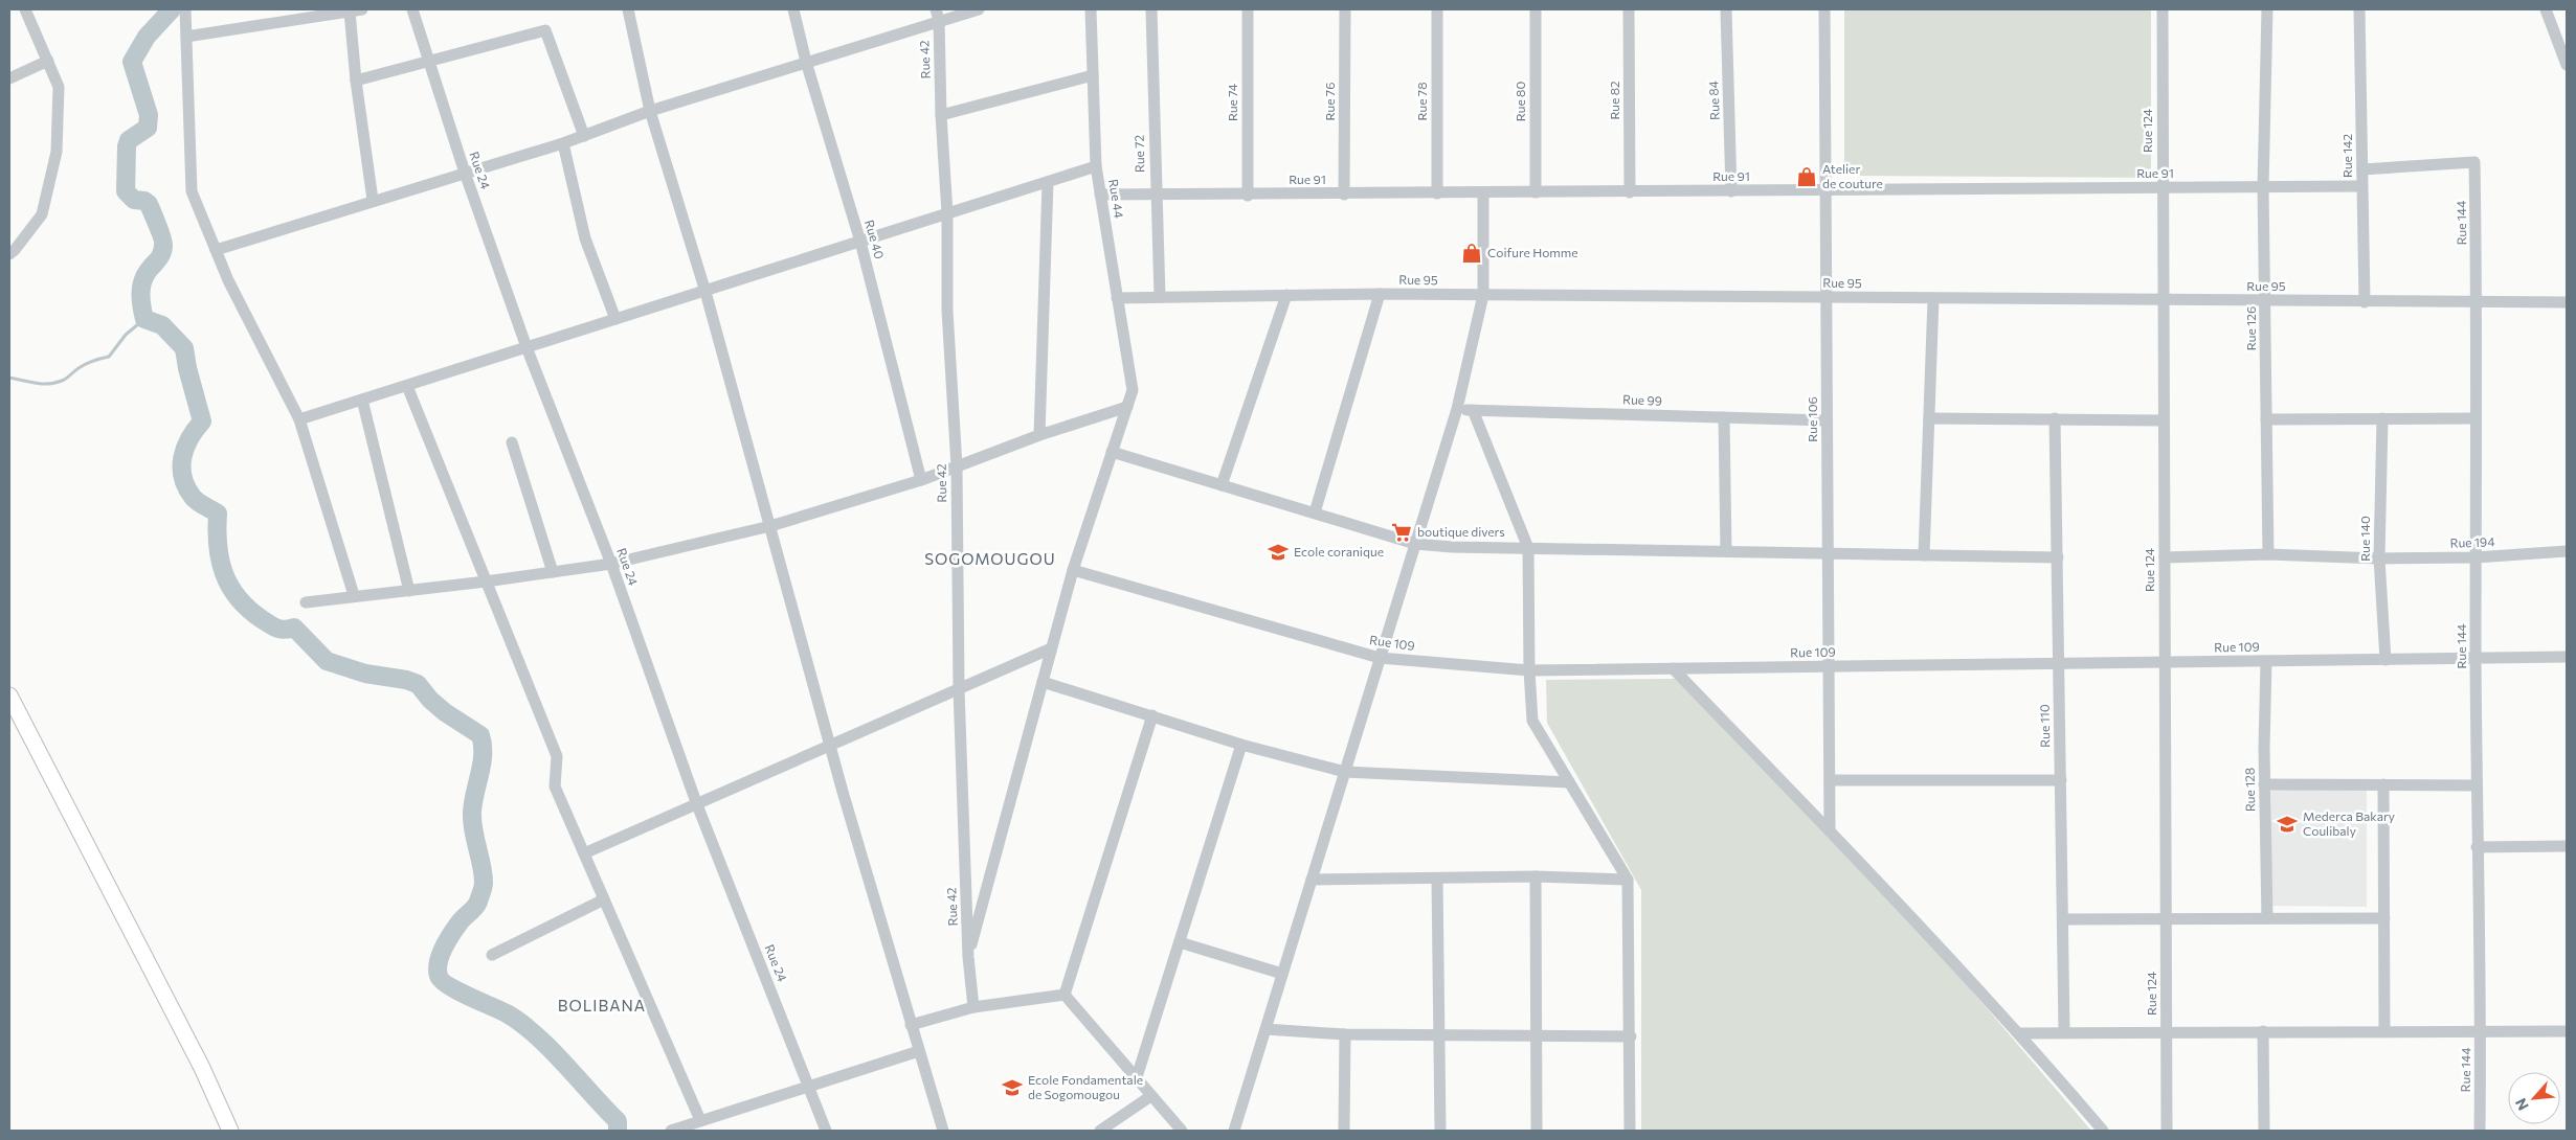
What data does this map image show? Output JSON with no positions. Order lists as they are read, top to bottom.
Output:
{
  "streets": {
    "street": [
      "Rue 42",
      "Rue 82",
      "Rue 84",
      "Rue 76",
      "Rue 78",
      "Rue 80",
      "Rue 74",
      "Rue 124",
      "Rue 72",
      "Rue 142",
      "Rue 24",
      "Rue 91",
      "Rue 44",
      "Rue 144",
      "Rue 40",
      "Rue 95",
      "Rue 126",
      "Rue 99",
      "Rue 106",
      "Rue 140",
      "Rue 194",
      "Rue 109",
      "Rue 110",
      "Rue 128"
    ]
  },
  "crossings": [
    ["Rue 42", "Rue 44"],
    ["Rue 42", "Rue 109"],
    ["Rue 82", "Rue 91"],
    ["Rue 84", "Rue 91"],
    ["Rue 76", "Rue 91"],
    ["Rue 78", "Rue 91"],
    ["Rue 80", "Rue 91"],
    ["Rue 74", "Rue 91"],
    ["Rue 124", "Rue 91"],
    ["Rue 124", "Rue 95"],
    ["Rue 124", "Rue 194"],
    ["Rue 124", "Rue 109"],
    ["Rue 72", "Rue 91"],
    ["Rue 72", "Rue 95"],
    ["Rue 142", "Rue 91"],
    ["Rue 142", "Rue 144"],
    ["Rue 142", "Rue 95"],
    ["Rue 91", "Rue 44"],
    ["Rue 91", "Rue 126"],
    ["Rue 91", "Rue 106"],
    ["Rue 44", "Rue 95"],
    ["Rue 144", "Rue 95"],
    ["Rue 144", "Rue 194"],
    ["Rue 144", "Rue 109"],
    ["Rue 95", "Rue 126"],
    ["Rue 95", "Rue 106"],
    ["Rue 126", "Rue 194"],
    ["Rue 99", "Rue 106"],
    ["Rue 106", "Rue 109"],
    ["Rue 140", "Rue 194"],
    ["Rue 140", "Rue 109"],
    ["Rue 109", "Rue 110"],
    ["Rue 109", "Rue 128"]
  ],
  "districts": ["SOGOMOUGOU", "BOLIBANA"],
  "places": {
    "shop": ["Atelier de couture", "Coifure Homme"],
    "supermarket": ["boutique divers"],
    "school or university": ["Ecole coranique", "Mederca Bakary Coulibaly", "Ecole Fondamentale de Sogomougou"]
  },
  "north": "bottom left"
}
